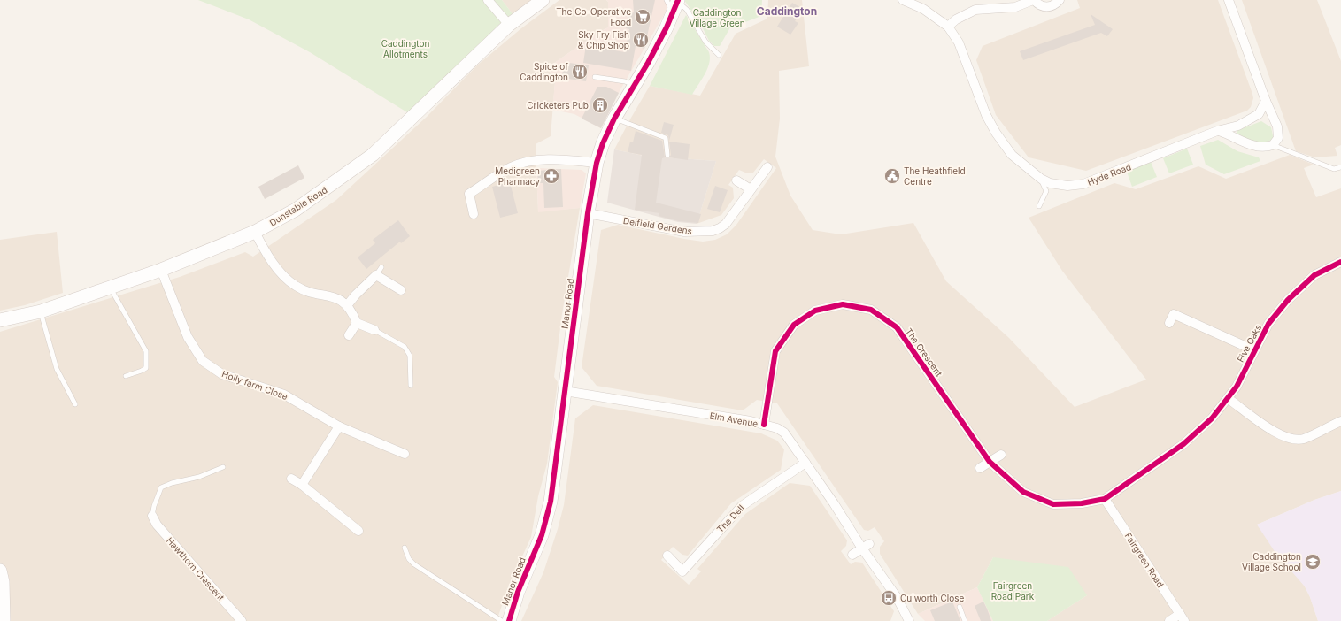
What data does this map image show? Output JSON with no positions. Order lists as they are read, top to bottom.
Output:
{
  "streets": {
    "street": [
      "Hyde Road",
      "Dunstable Road",
      "Delfield Gardens",
      "Manor Road",
      "Five Oaks",
      "The Crescent",
      "Holly farm Close",
      "Elm Avenue",
      "The Dell",
      "Fairgreen Road",
      "Hawthorn Crescent"
    ]
  },
  "crossings": [
    ["Dunstable Road", "Holly farm Close"],
    ["Delfield Gardens", "Manor Road"],
    ["Manor Road", "Elm Avenue"],
    ["Five Oaks", "The Crescent"],
    ["The Crescent", "Elm Avenue"],
    ["The Crescent", "Fairgreen Road"],
    ["Elm Avenue", "The Dell"]
  ],
  "districts": ["Caddington"],
  "parks": ["Caddington Village Green", "Caddington Allotments", "Fairgreen Road Park"],
  "places": {
    "supermarket": ["The Co-Operative Food"],
    "restaurant": ["Sky Fry Fish & Chip Shop", "Spice of Caddington"],
    "building": ["Cricketers Pub"],
    "pharmacy": ["Medigreen Pharmacy"],
    "public building": ["The Heathfield Centre"],
    "school or university": ["Caddington Village School"],
    "bus stop": ["Culworth Close"]
  }
}
